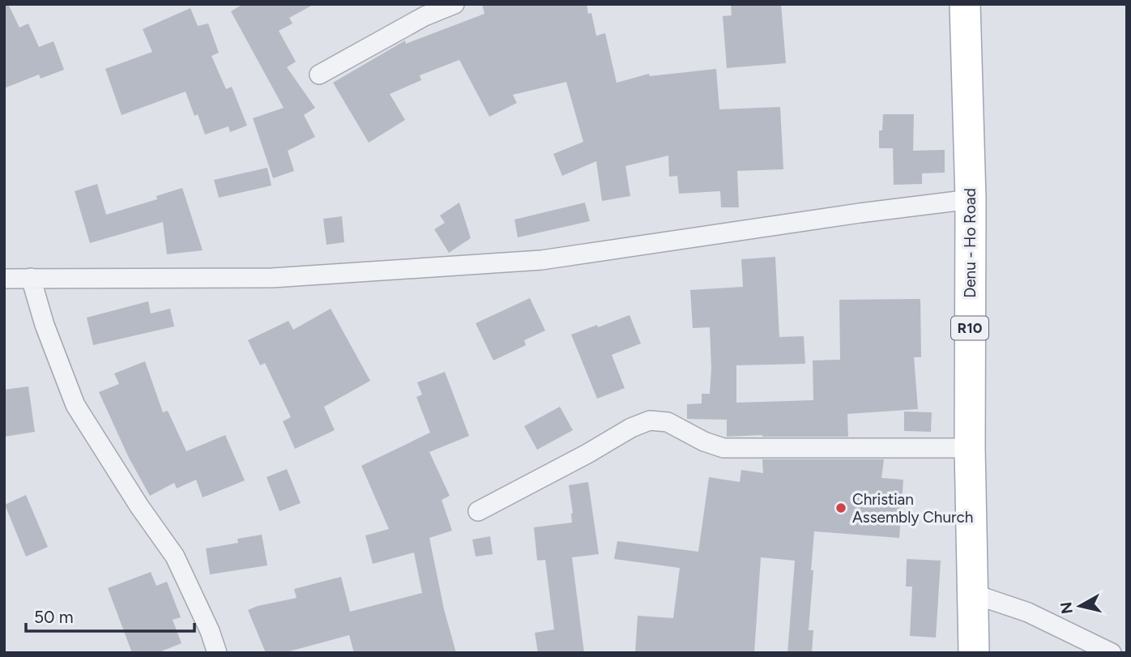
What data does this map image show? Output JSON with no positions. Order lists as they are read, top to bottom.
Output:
{
  "streets": {
    "main road": ["Denu - Ho Road", "R10"]
  },
  "places": ["Christian Assembly Church"],
  "scale_bar": "50 m",
  "north": "left"
}
